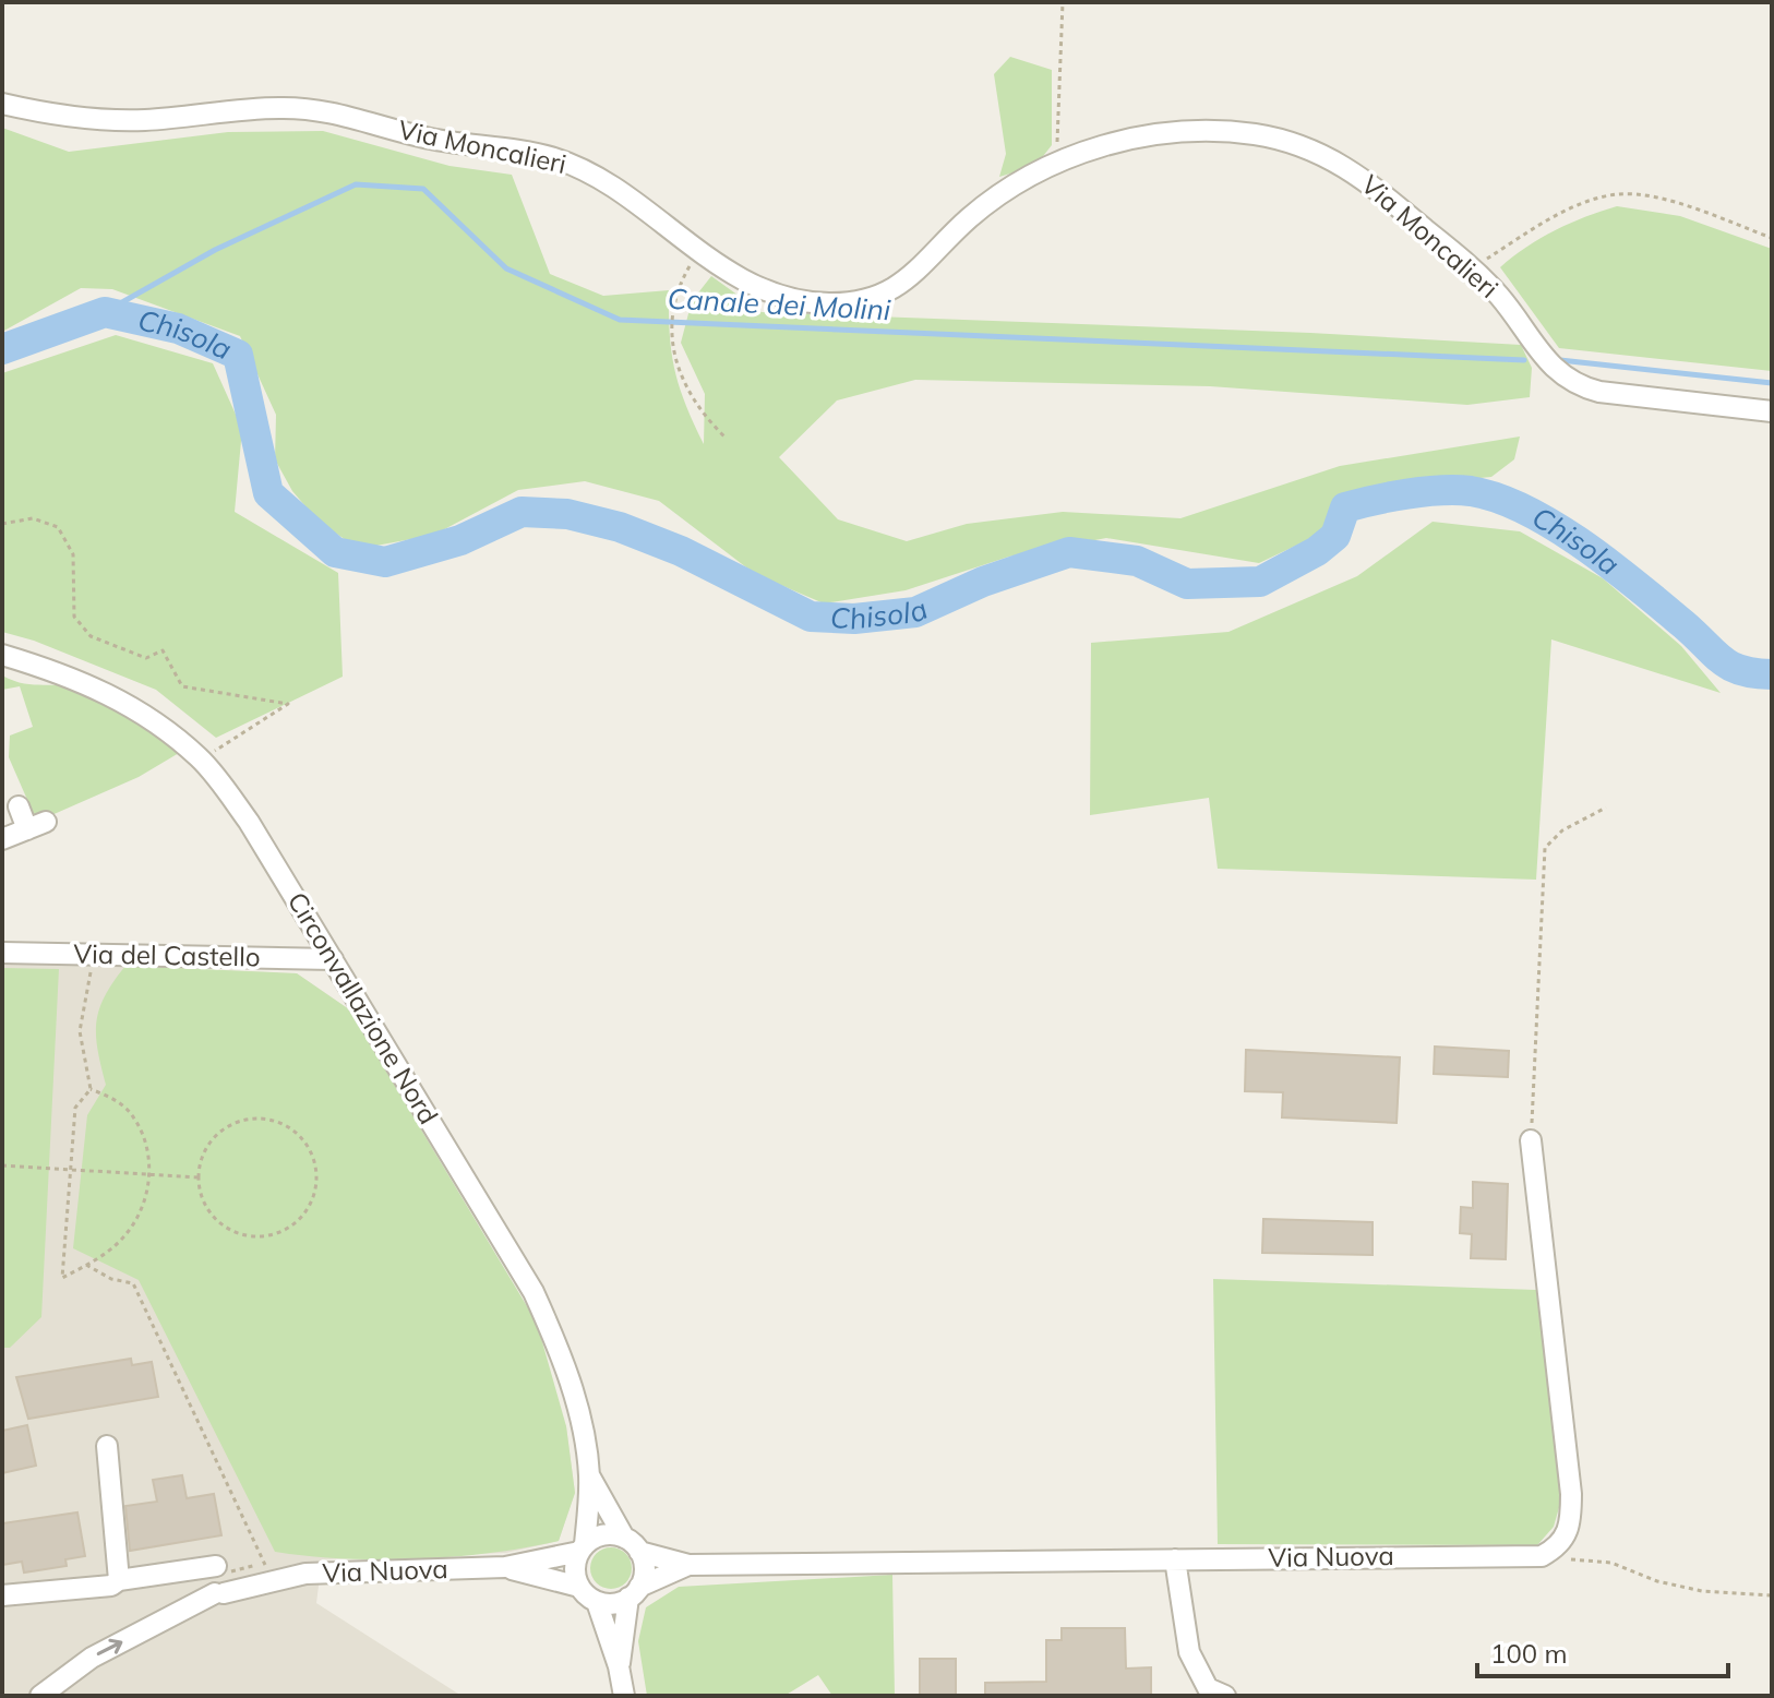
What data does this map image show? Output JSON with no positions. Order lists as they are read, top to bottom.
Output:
{
  "streets": {
    "street": [
      "Via Moncalieri",
      "Via del Castello",
      "Circonvallazione Nord",
      "Via Nuova"
    ]
  },
  "crossings": [
    ["Via del Castello", "Circonvallazione Nord"],
    ["Circonvallazione Nord", "Via Nuova"]
  ],
  "water": ["Canale dei Molini", "Chisola"],
  "scale_bar": "100 m"
}
